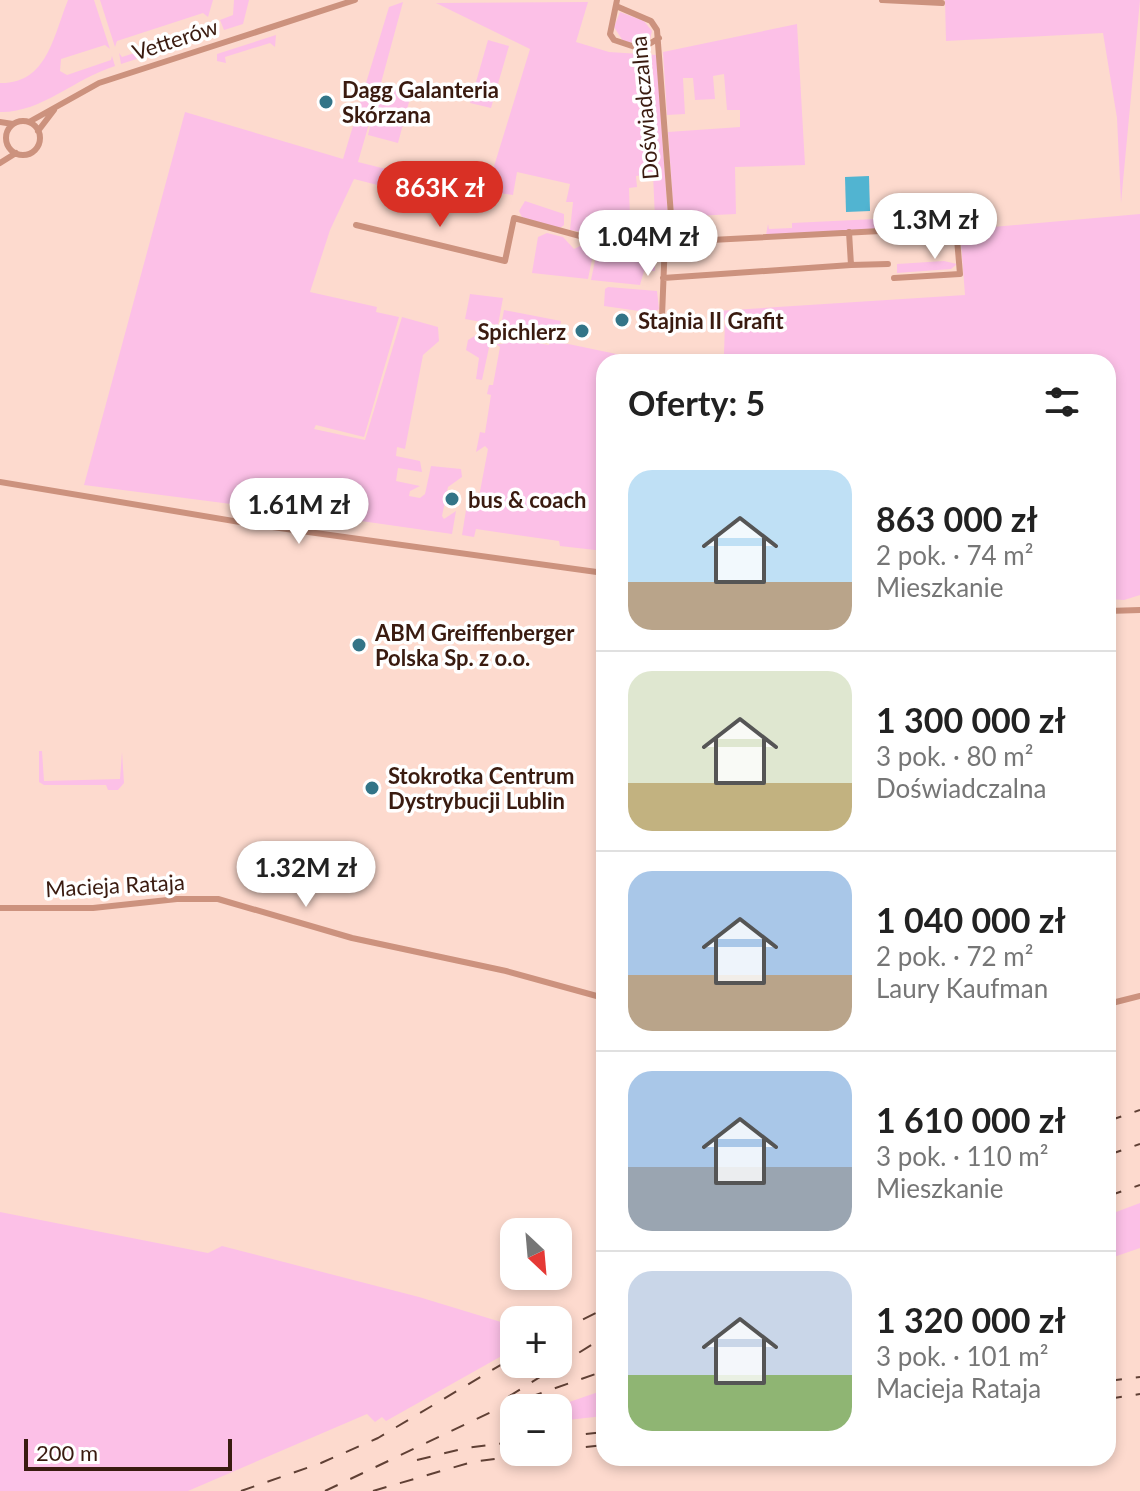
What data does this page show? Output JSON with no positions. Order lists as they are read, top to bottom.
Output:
{
  "streets": {
    "street": ["Vetterów", "Doświadczalna", "Macieja Rataja"]
  },
  "places": [
    "Dagg Galanteria Skórzana",
    "Stajnia II Grafit",
    "Spichlerz",
    "bus & coach",
    "ABM Greiffenberger Polska Sp. z o.o.",
    "Stokrotka Centrum Dystrybucji Lublin"
  ],
  "scale_bar": "200 m",
  "north": "bottom right",
  "page": {
    "price": [
      "863K zł",
      "1.3M zł",
      "1.04M zł",
      "1.61M zł",
      "1.32M zł"
    ],
    "heading": "Oferty: 5",
    "list": [
      {
        "name": "863 000 zł",
        "note": "2 pok. · 74 m² · Mieszkanie"
      },
      {
        "name": "1 300 000 zł",
        "note": "3 pok. · 80 m² · Doświadczalna"
      },
      {
        "name": "1 040 000 zł",
        "note": "2 pok. · 72 m² · Laury Kaufman"
      },
      {
        "name": "1 610 000 zł",
        "note": "3 pok. · 110 m² · Mieszkanie"
      },
      {
        "name": "1 320 000 zł",
        "note": "3 pok. · 101 m² · Macieja Rataja"
      }
    ],
    "map_buttons": ["+", "−"],
    "scale": "200 m"
  }
}
